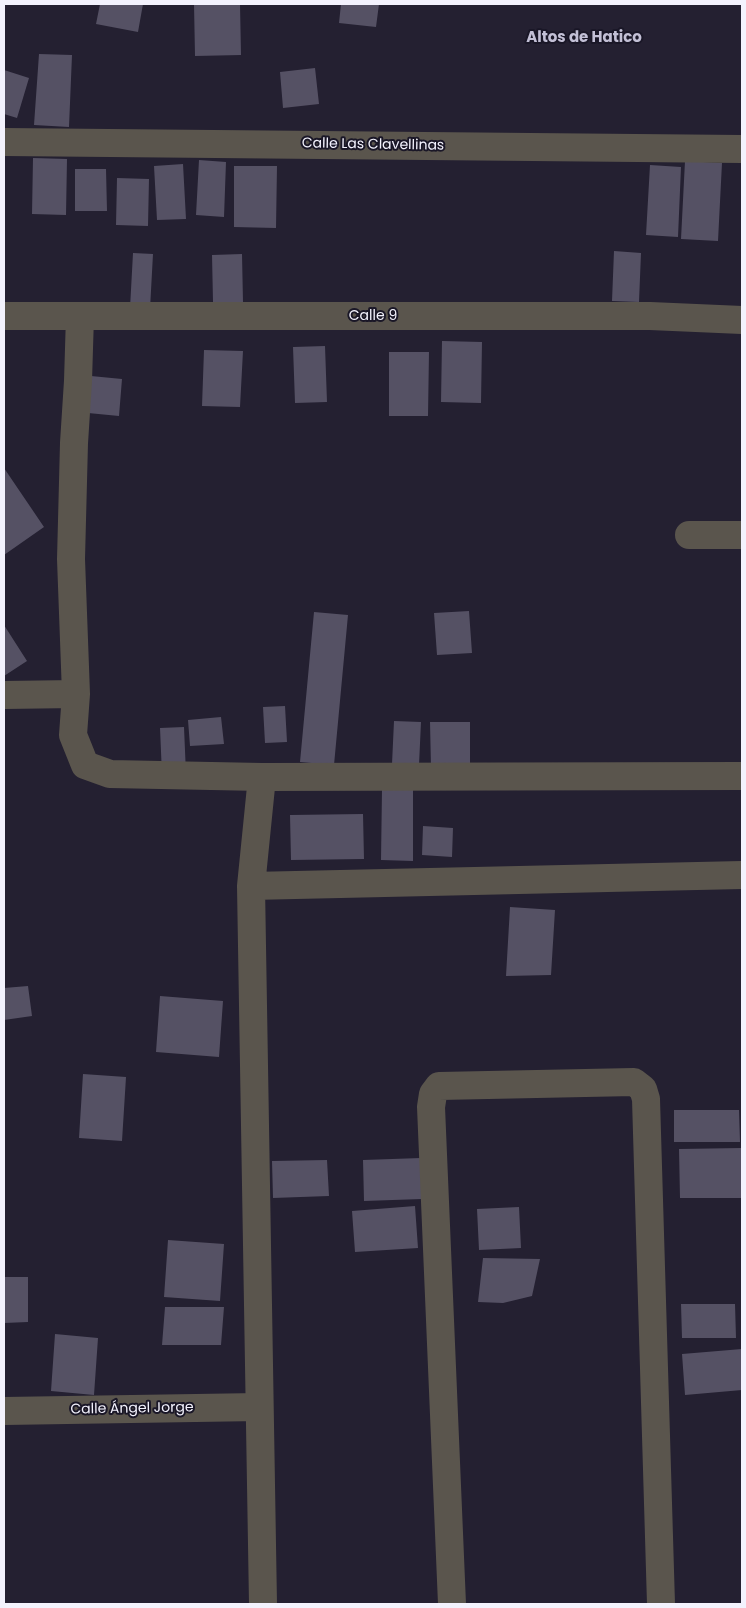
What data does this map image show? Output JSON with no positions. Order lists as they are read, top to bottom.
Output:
{
  "streets": {
    "street": ["Calle Las Clavellinas", "Calle 9", "Calle Ángel Jorge"]
  },
  "districts": ["Altos de Hatico"]
}
